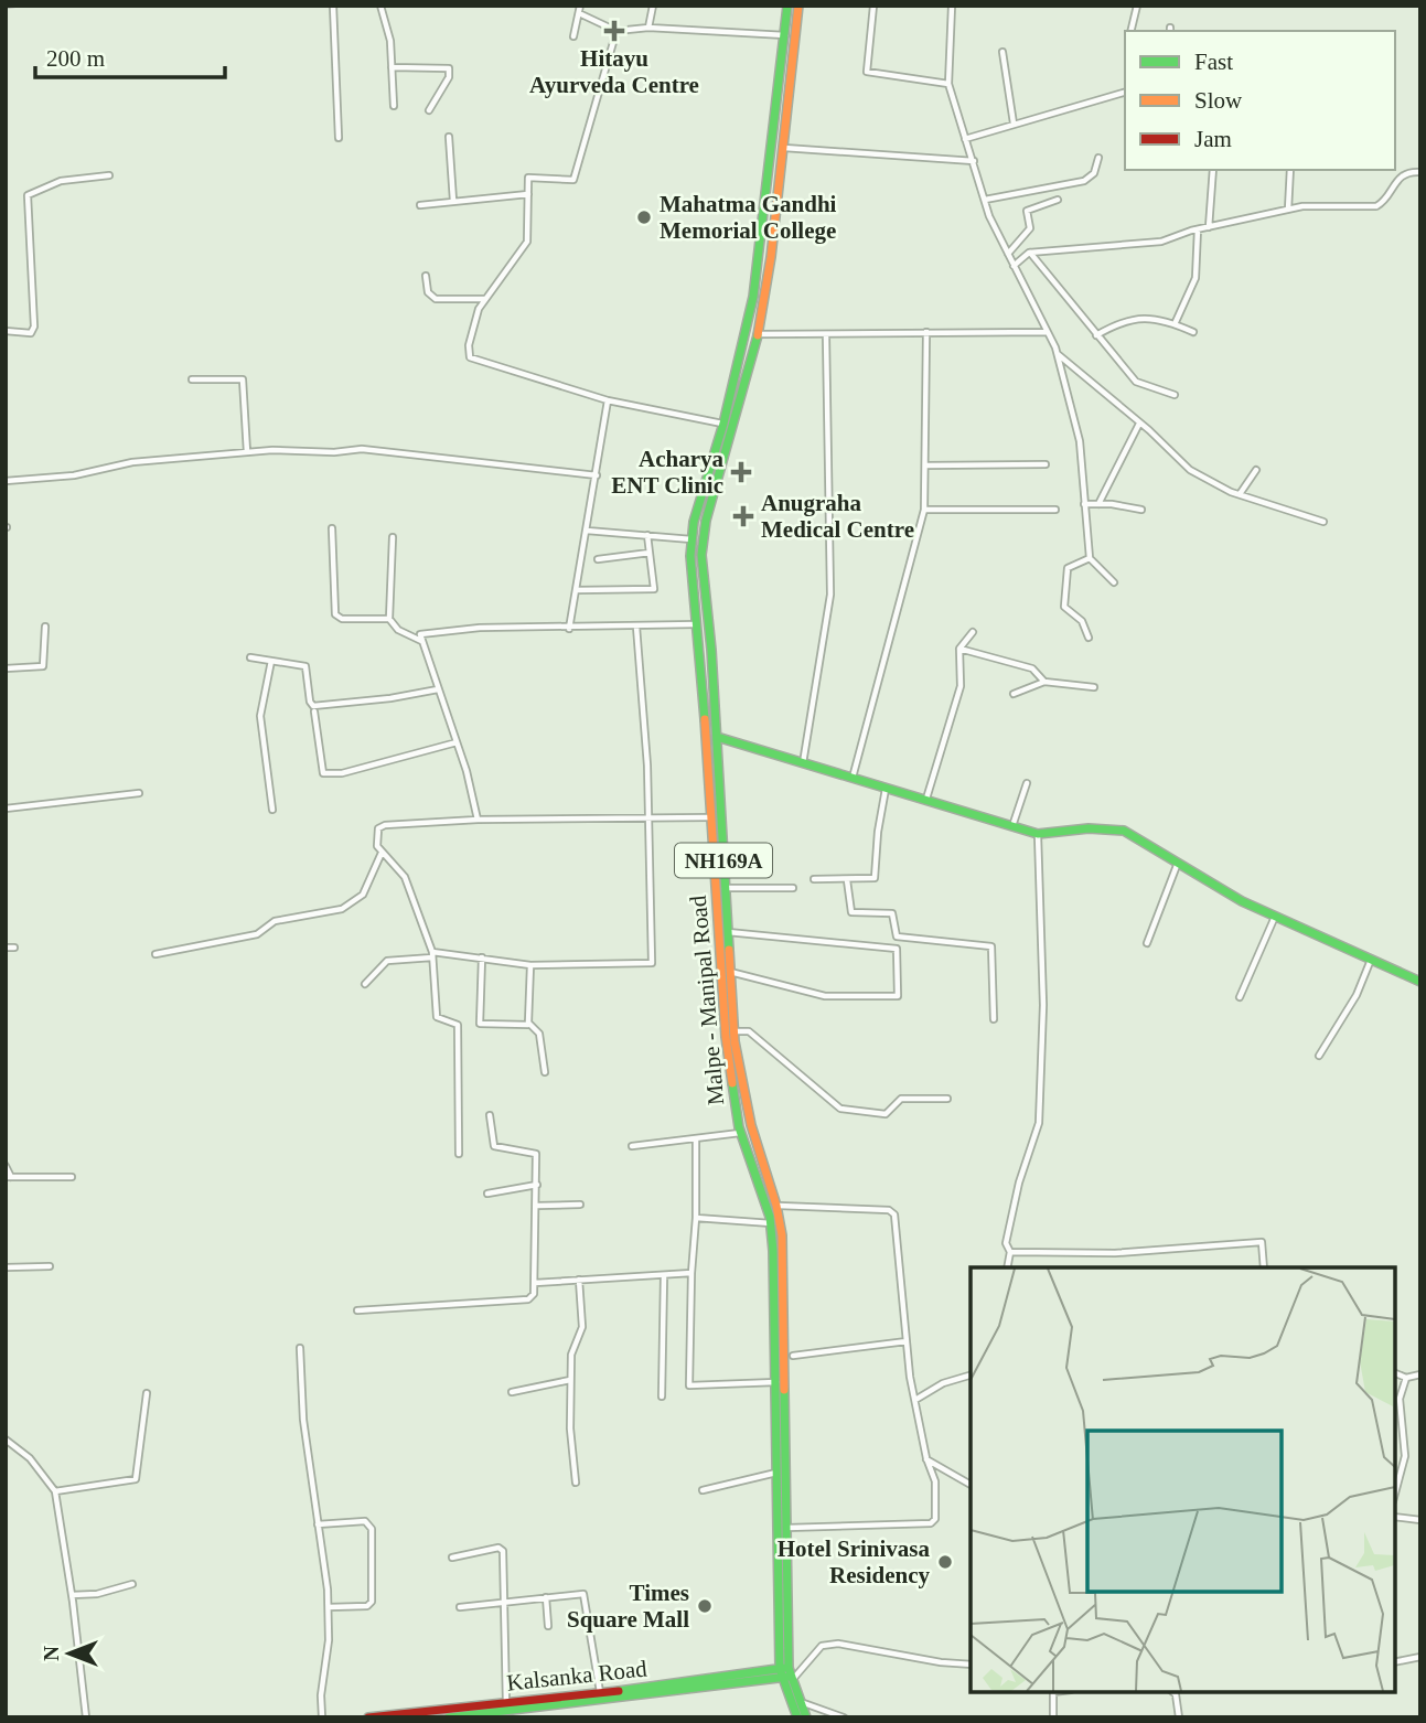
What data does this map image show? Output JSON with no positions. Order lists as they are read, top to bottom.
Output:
{
  "streets": {
    "main road": ["NH169A", "Malpe - Manipal Road", "Kalsanka Road"]
  },
  "crossings": [
    ["Malpe - Manipal Road", "Kalsanka Road"]
  ],
  "places": {
    "health": ["Hitayu Ayurveda Centre", "Acharya ENT Clinic", "Anugraha Medical Centre"],
    "other": ["Mahatma Gandhi Memorial College", "Hotel Srinivasa Residency", "Times Square Mall"]
  },
  "legend": ["Fast", "Slow", "Jam"],
  "scale_bar": "200 m",
  "north": "left"
}
